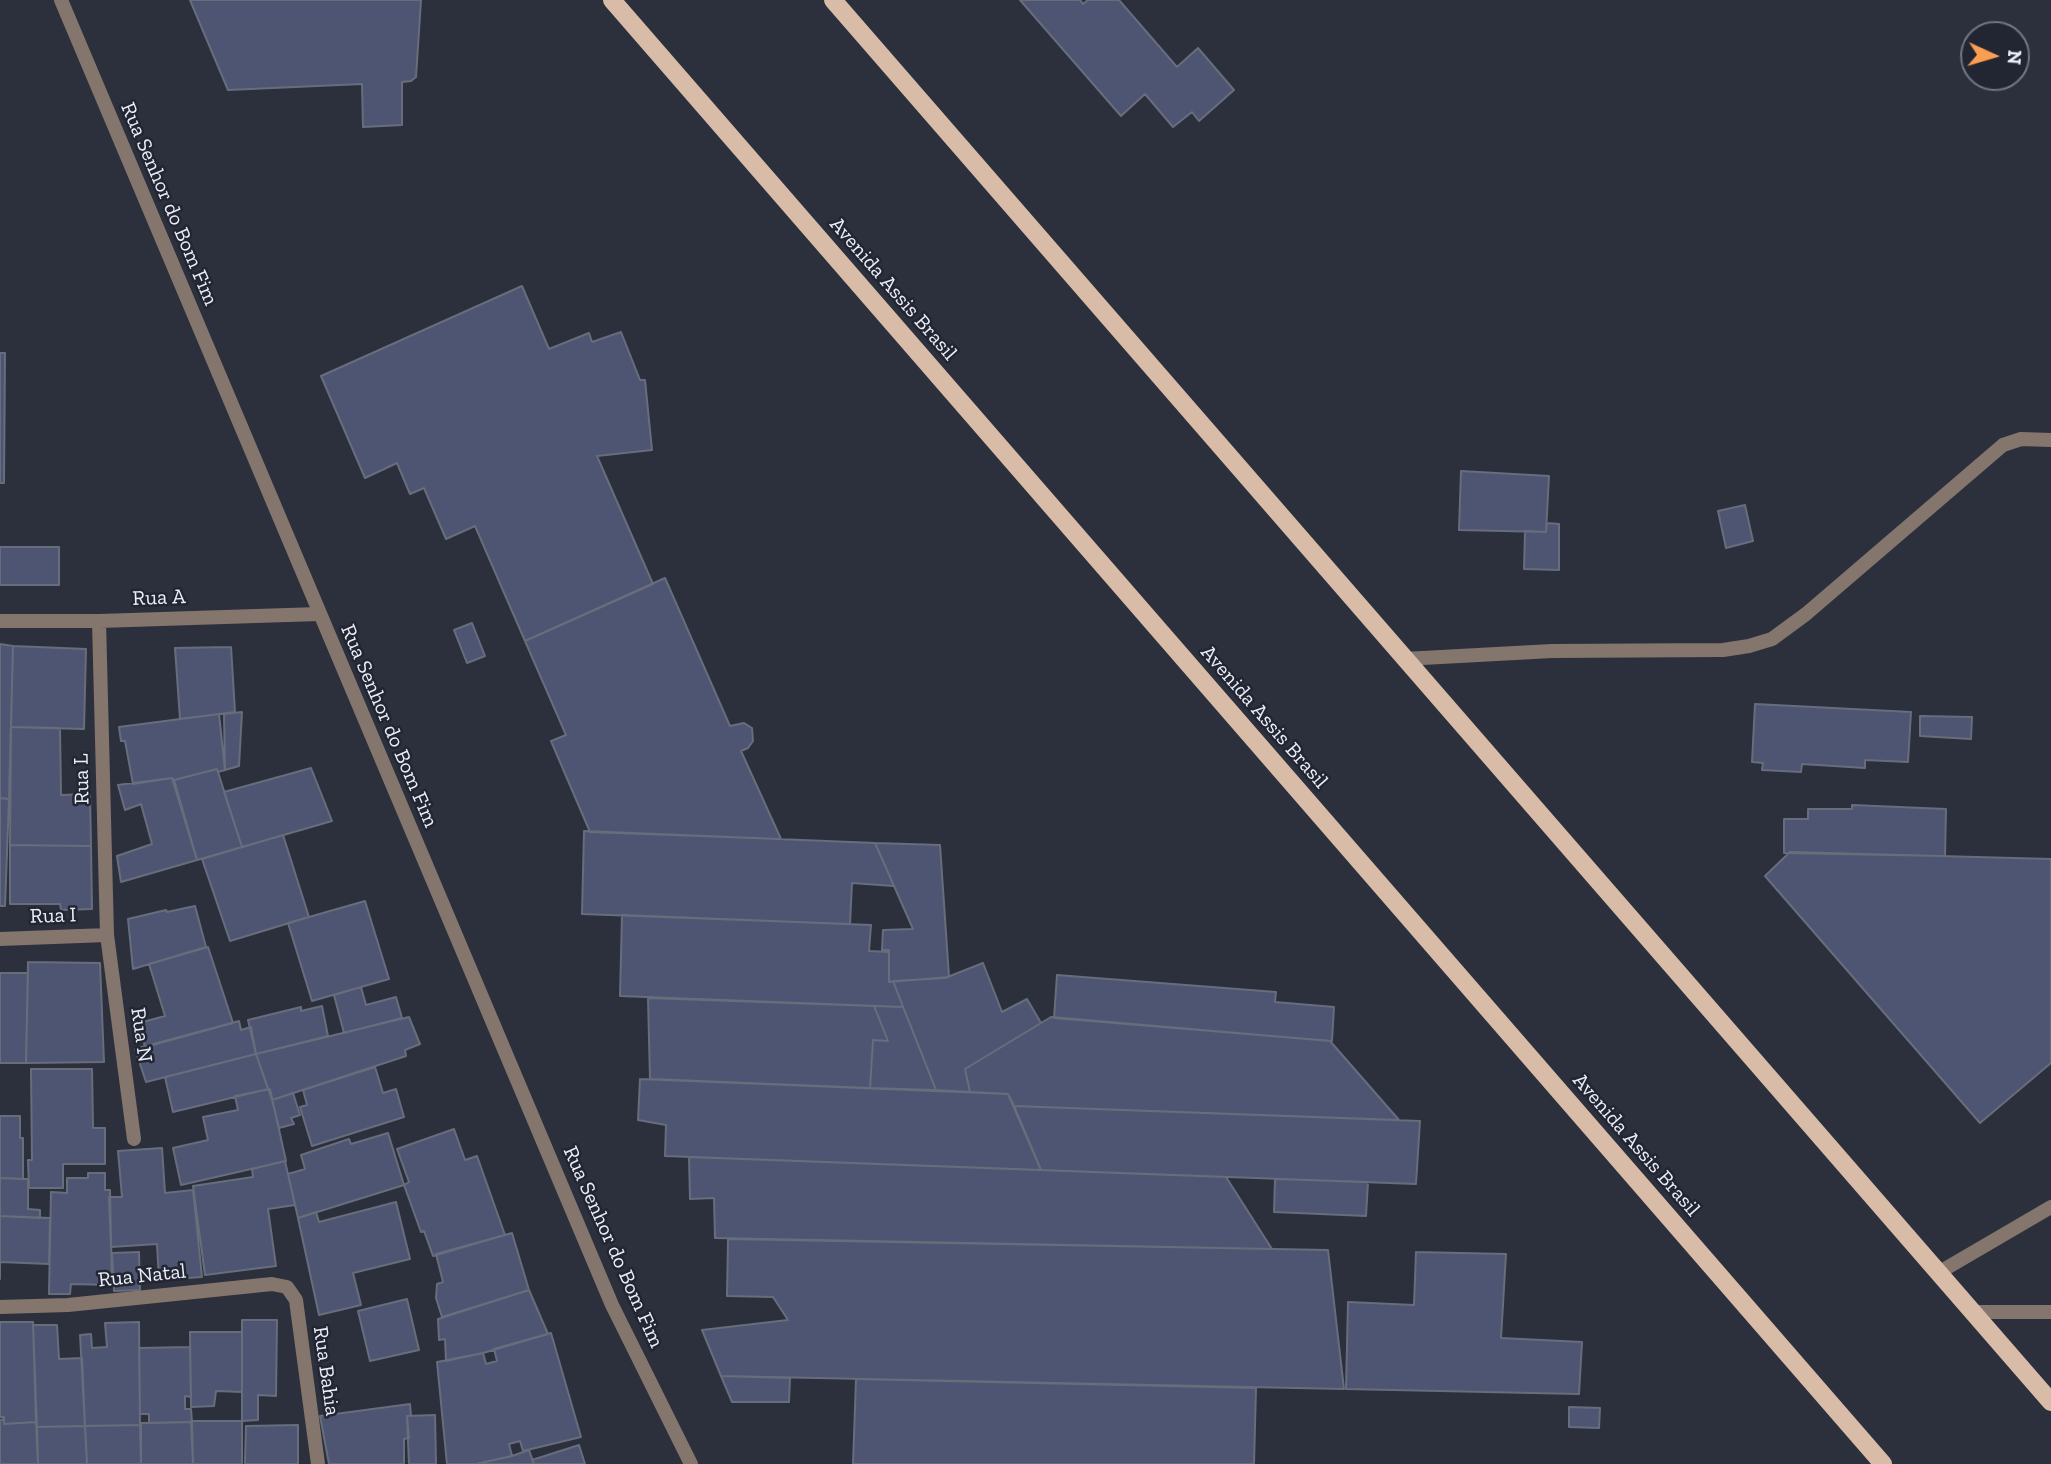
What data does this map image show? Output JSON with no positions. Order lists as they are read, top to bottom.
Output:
{
  "streets": {
    "main road": ["Avenida Assis Brasil"],
    "street": [
      "Rua Senhor do Bom Fim",
      "Rua A",
      "Rua L",
      "Rua I",
      "Rua N",
      "Rua Natal",
      "Rua Bahia"
    ]
  },
  "crossings": [
    ["Rua Senhor do Bom Fim", "Rua A"],
    ["Rua A", "Rua L"],
    ["Rua L", "Rua I"],
    ["Rua L", "Rua N"],
    ["Rua I", "Rua N"],
    ["Rua Natal", "Rua Bahia"]
  ],
  "north": "right"
}
